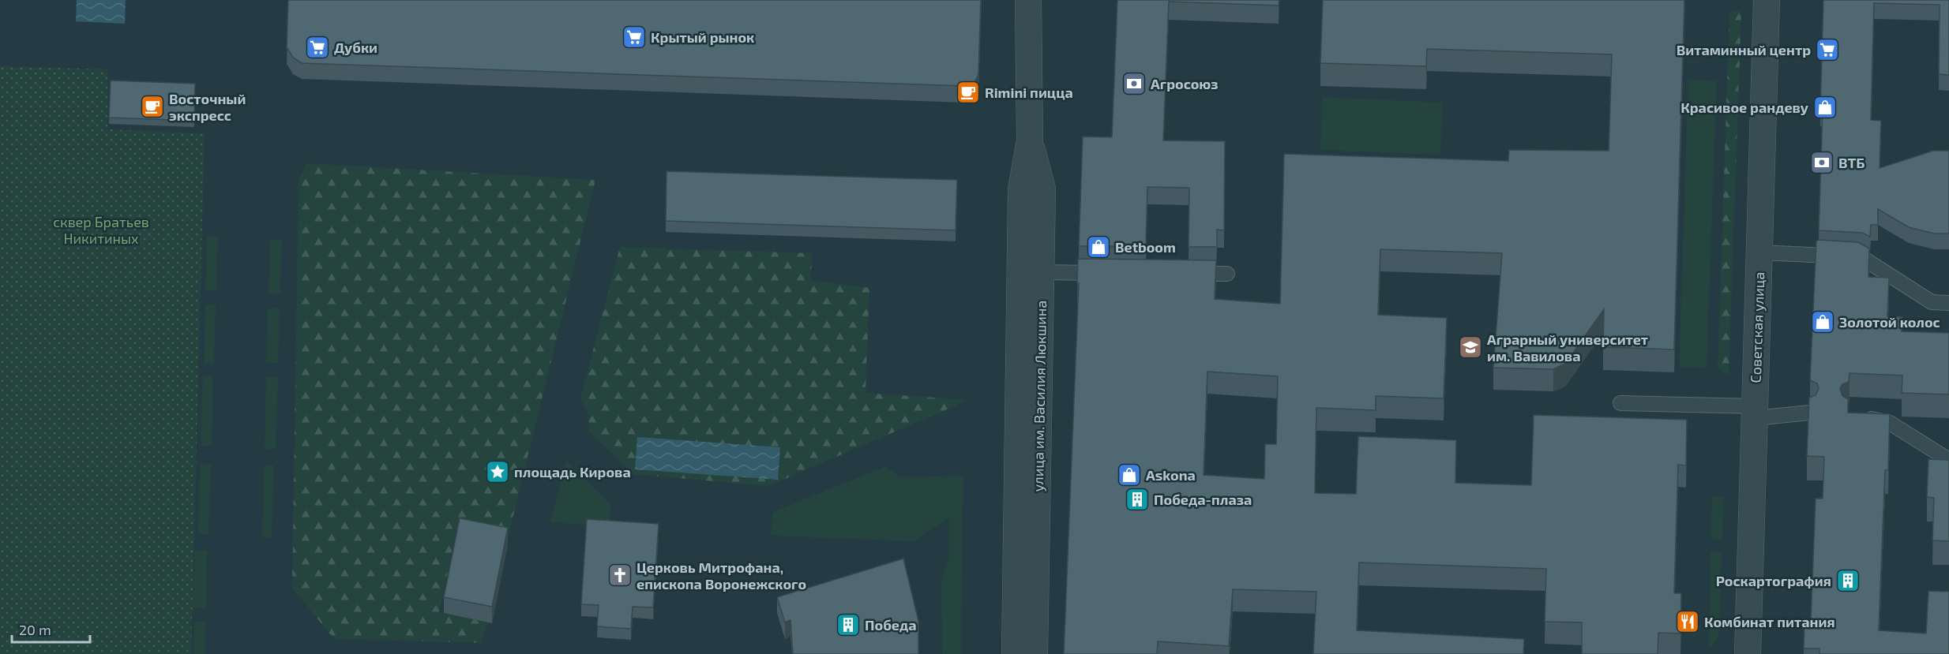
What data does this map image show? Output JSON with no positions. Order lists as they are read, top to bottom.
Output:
{
  "streets": {
    "street": ["Советская улица", "улица им. Василия Люкшина"]
  },
  "parks": ["сквер Братьев Никитиных"],
  "places": {
    "supermarket": ["Крытый рынок", "Дубки", "Витаминный центр"],
    "bank": ["Агросоюз", "ВТБ"],
    "cafe": ["Rimini пицца", "Восточный экспресс"],
    "shop": [
      "Красивое рандеву",
      "Betboom",
      "Золотой колос",
      "Askona"
    ],
    "school or university": ["Аграрный университет им. Вавилова"],
    "place": ["площадь Кирова"],
    "building": ["Победа-плаза", "Роскартография", "Победа"],
    "church": ["Церковь Митрофана, епископа Воронежского"],
    "restaurant": ["Комбинат питания"]
  },
  "scale_bar": "20 m"
}
